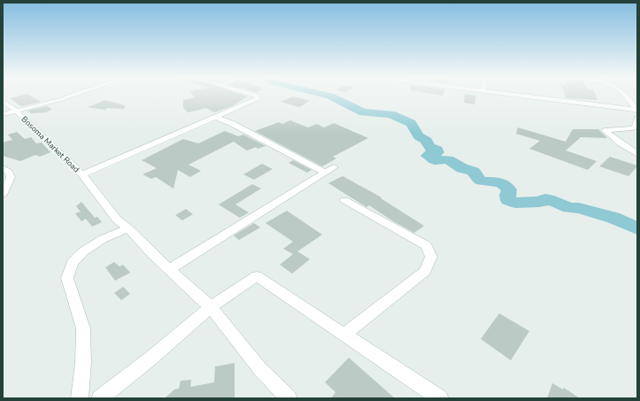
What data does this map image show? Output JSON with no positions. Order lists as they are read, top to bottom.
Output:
{
  "streets": {
    "street": ["Bosoma Market Road"]
  }
}
